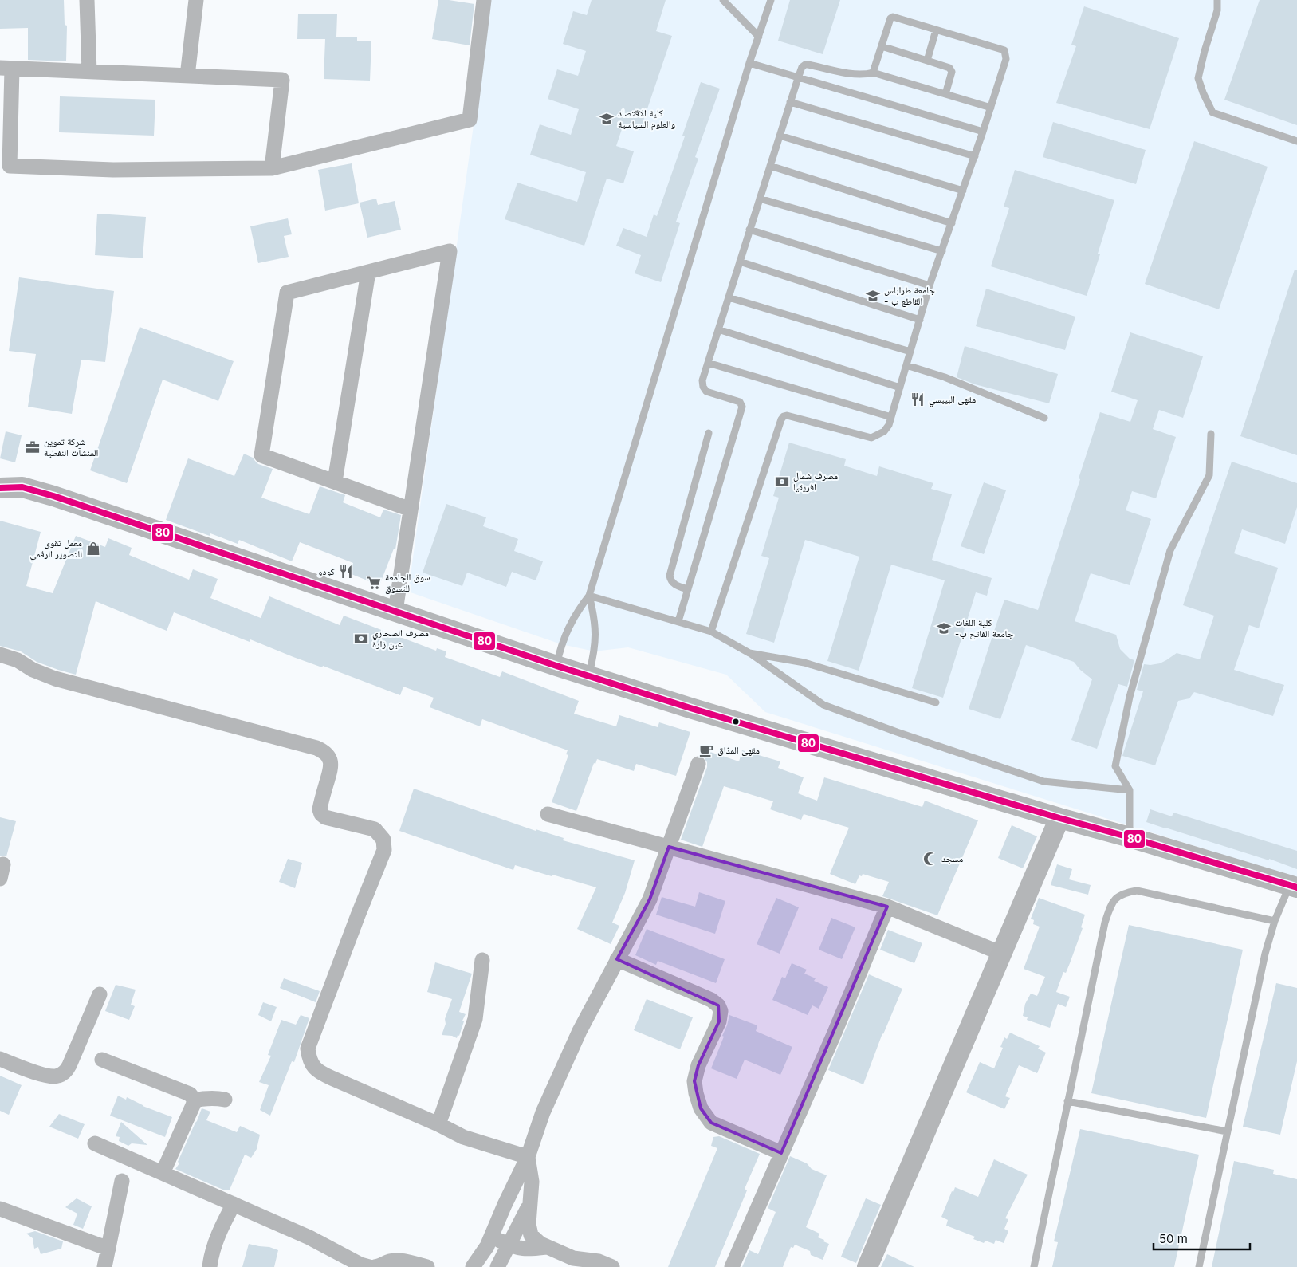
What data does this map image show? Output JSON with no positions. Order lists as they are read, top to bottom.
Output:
{
  "places": {
    "school or university": ["كلية الاقتصاد والعلوم السياسية", "جامعة طرابلس - القاطع ب", "كلية اللغات -جامعة الفاتح ب"],
    "restaurant": ["مقهى البيبسي", "كودو"],
    "office": ["شركة تموين المنشآت النفطية"],
    "bank": ["مصرف شمال افريقيا", "مصرف الصحاري عين زارة"],
    "shop": ["معمل تقوى للتصوير الرقمي"],
    "supermarket": ["سوق الجامعة للتسوق"],
    "cafe": ["مقهى المذاق"],
    "mosque": ["مسجد"]
  },
  "lines": ["transit line 80"],
  "scale_bar": "50 m"
}
